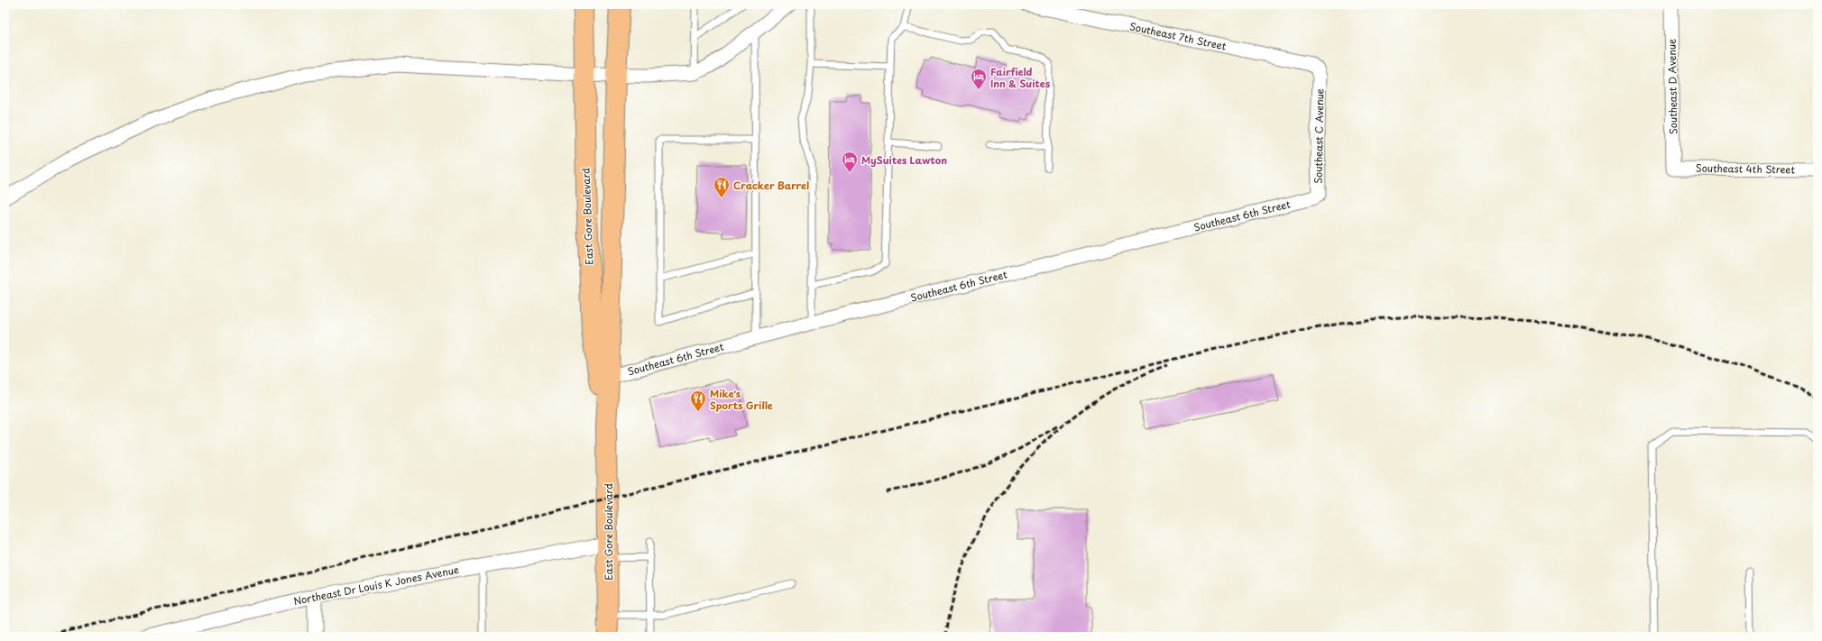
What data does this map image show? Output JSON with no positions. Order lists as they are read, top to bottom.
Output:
{
  "streets": {
    "main road": ["East Gore Boulevard"],
    "street": [
      "Southeast 7th Street",
      "Southeast D Avenue",
      "Southeast C Avenue",
      "Southeast 4th Street",
      "Southeast 6th Street",
      "Northeast Dr Louis K Jones Avenue"
    ]
  },
  "crossings": [
    ["Southeast 7th Street", "Southeast C Avenue"],
    ["Southeast D Avenue", "Southeast 4th Street"],
    ["Southeast C Avenue", "Southeast 6th Street"],
    ["Southeast 6th Street", "East Gore Boulevard"],
    ["East Gore Boulevard", "Northeast Dr Louis K Jones Avenue"]
  ],
  "places": {
    "hotel": ["Fairfield Inn & Suites", "MySuites Lawton"],
    "restaurant": ["Cracker Barrel", "Mike's Sports Grille"]
  }
}
